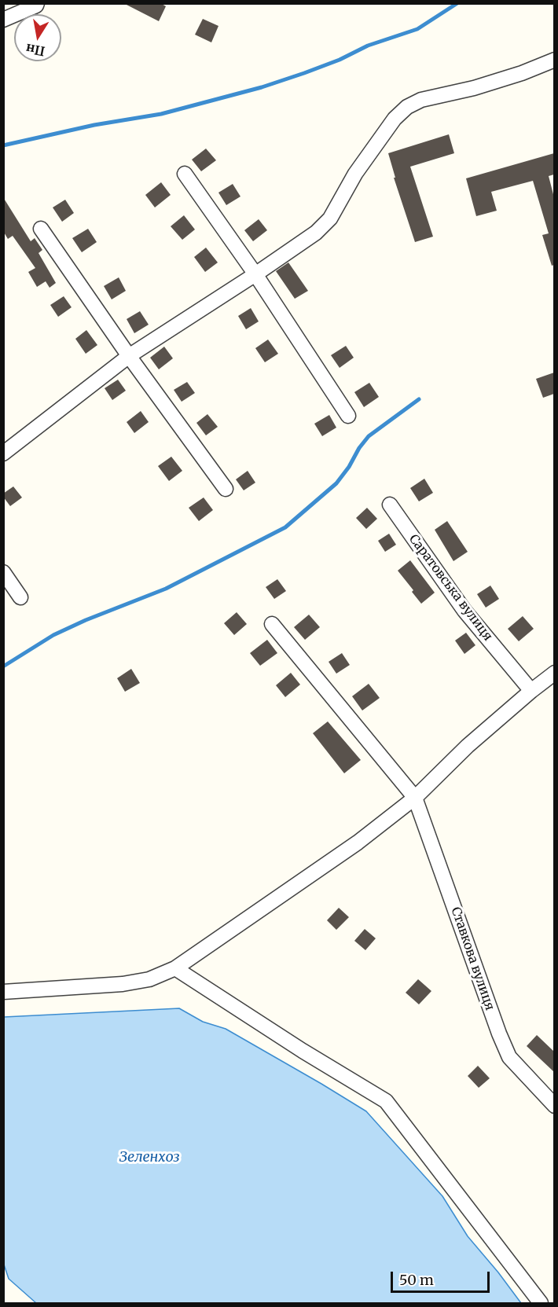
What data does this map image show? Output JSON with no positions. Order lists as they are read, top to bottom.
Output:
{
  "streets": {
    "street": ["Саратовська вулиця", "Ставкова вулиця"]
  },
  "water": ["Зеленхоз"],
  "scale_bar": "50 m",
  "north": "bottom"
}
